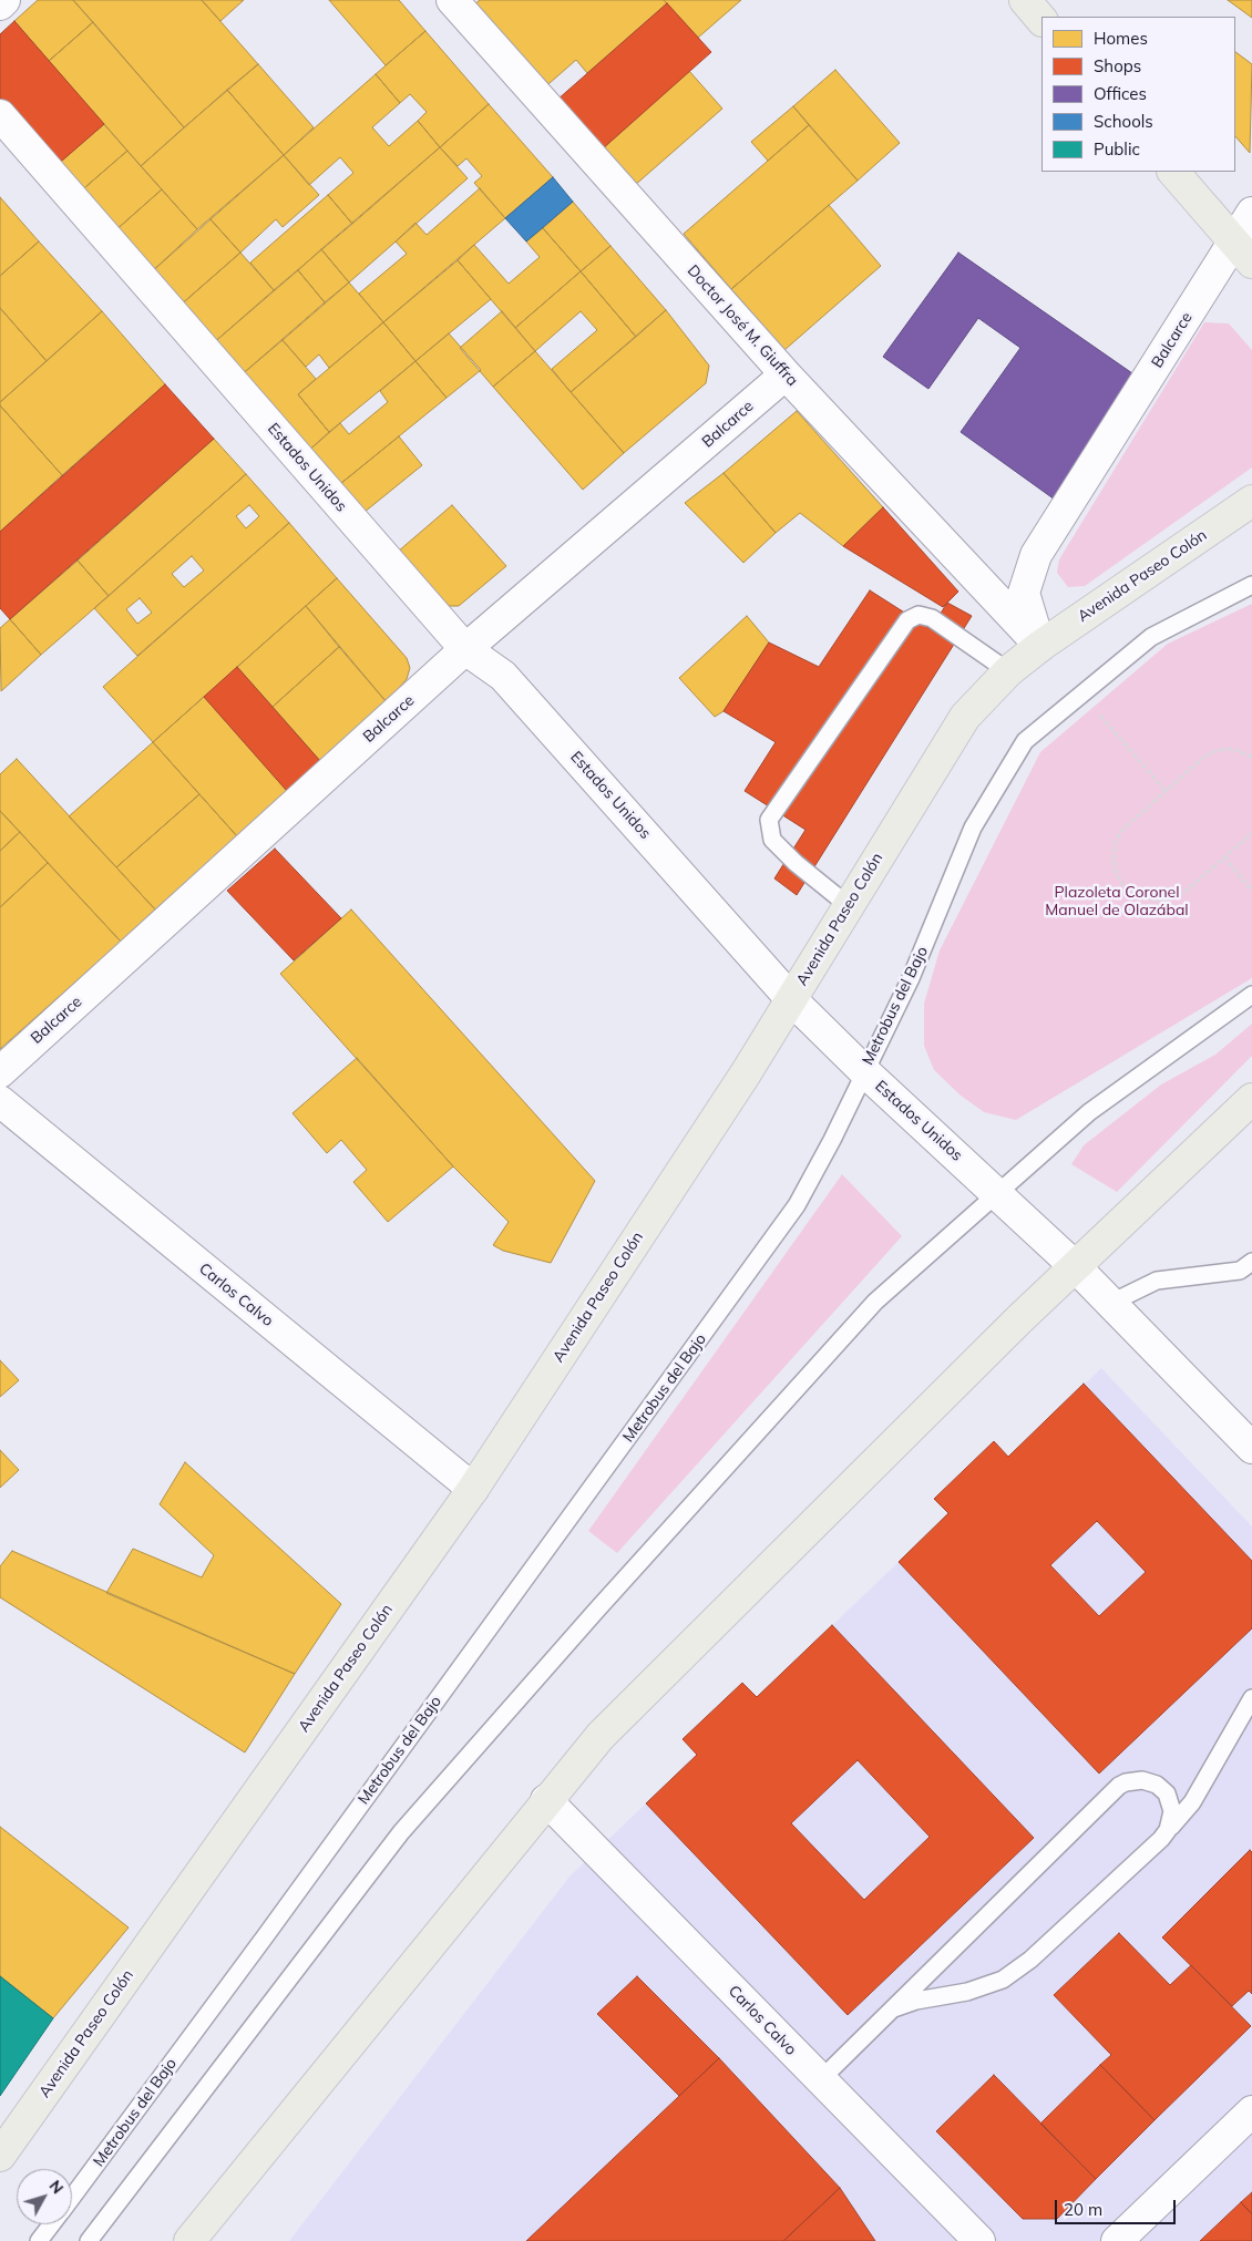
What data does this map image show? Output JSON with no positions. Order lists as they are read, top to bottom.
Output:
{
  "streets": {
    "main road": ["Avenida Paseo Colón"],
    "street": [
      "Doctor José M. Giuffra",
      "Balcarce",
      "Estados Unidos",
      "Carlos Calvo"
    ],
    "lane": ["Metrobus del Bajo"]
  },
  "crossings": [
    ["Doctor José M. Giuffra", "Balcarce"],
    ["Doctor José M. Giuffra", "Avenida Paseo Colón"],
    ["Balcarce", "Estados Unidos"],
    ["Balcarce", "Avenida Paseo Colón"],
    ["Estados Unidos", "Avenida Paseo Colón"],
    ["Estados Unidos", "Metrobus del Bajo"],
    ["Avenida Paseo Colón", "Carlos Calvo"]
  ],
  "parks": ["Plazoleta Coronel Manuel de Olazábal"],
  "legend": [
    "Homes",
    "Shops",
    "Offices",
    "Schools",
    "Public"
  ],
  "scale_bar": "20 m",
  "north": "top right"
}
